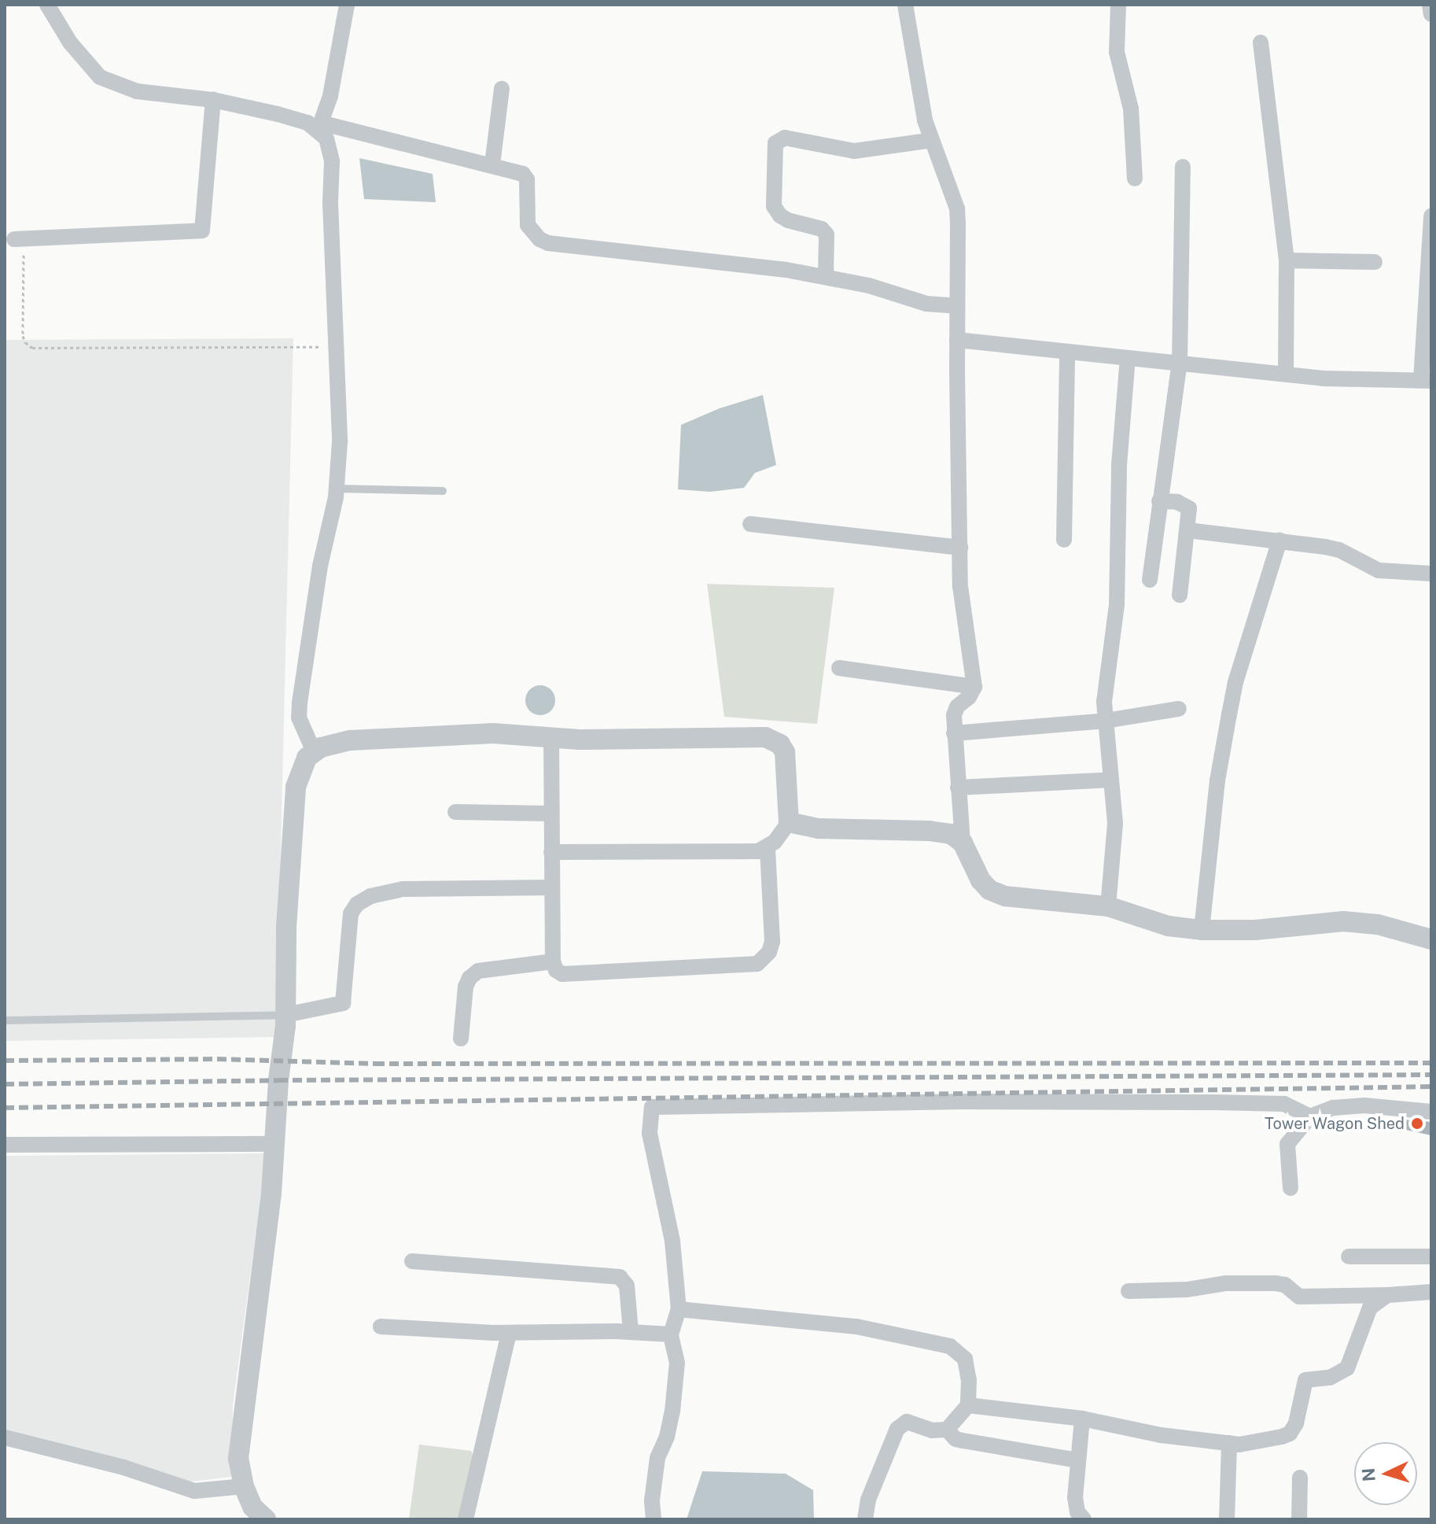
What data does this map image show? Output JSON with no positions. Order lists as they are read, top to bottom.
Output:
{
  "places": ["Tower Wagon Shed"],
  "north": "left"
}
